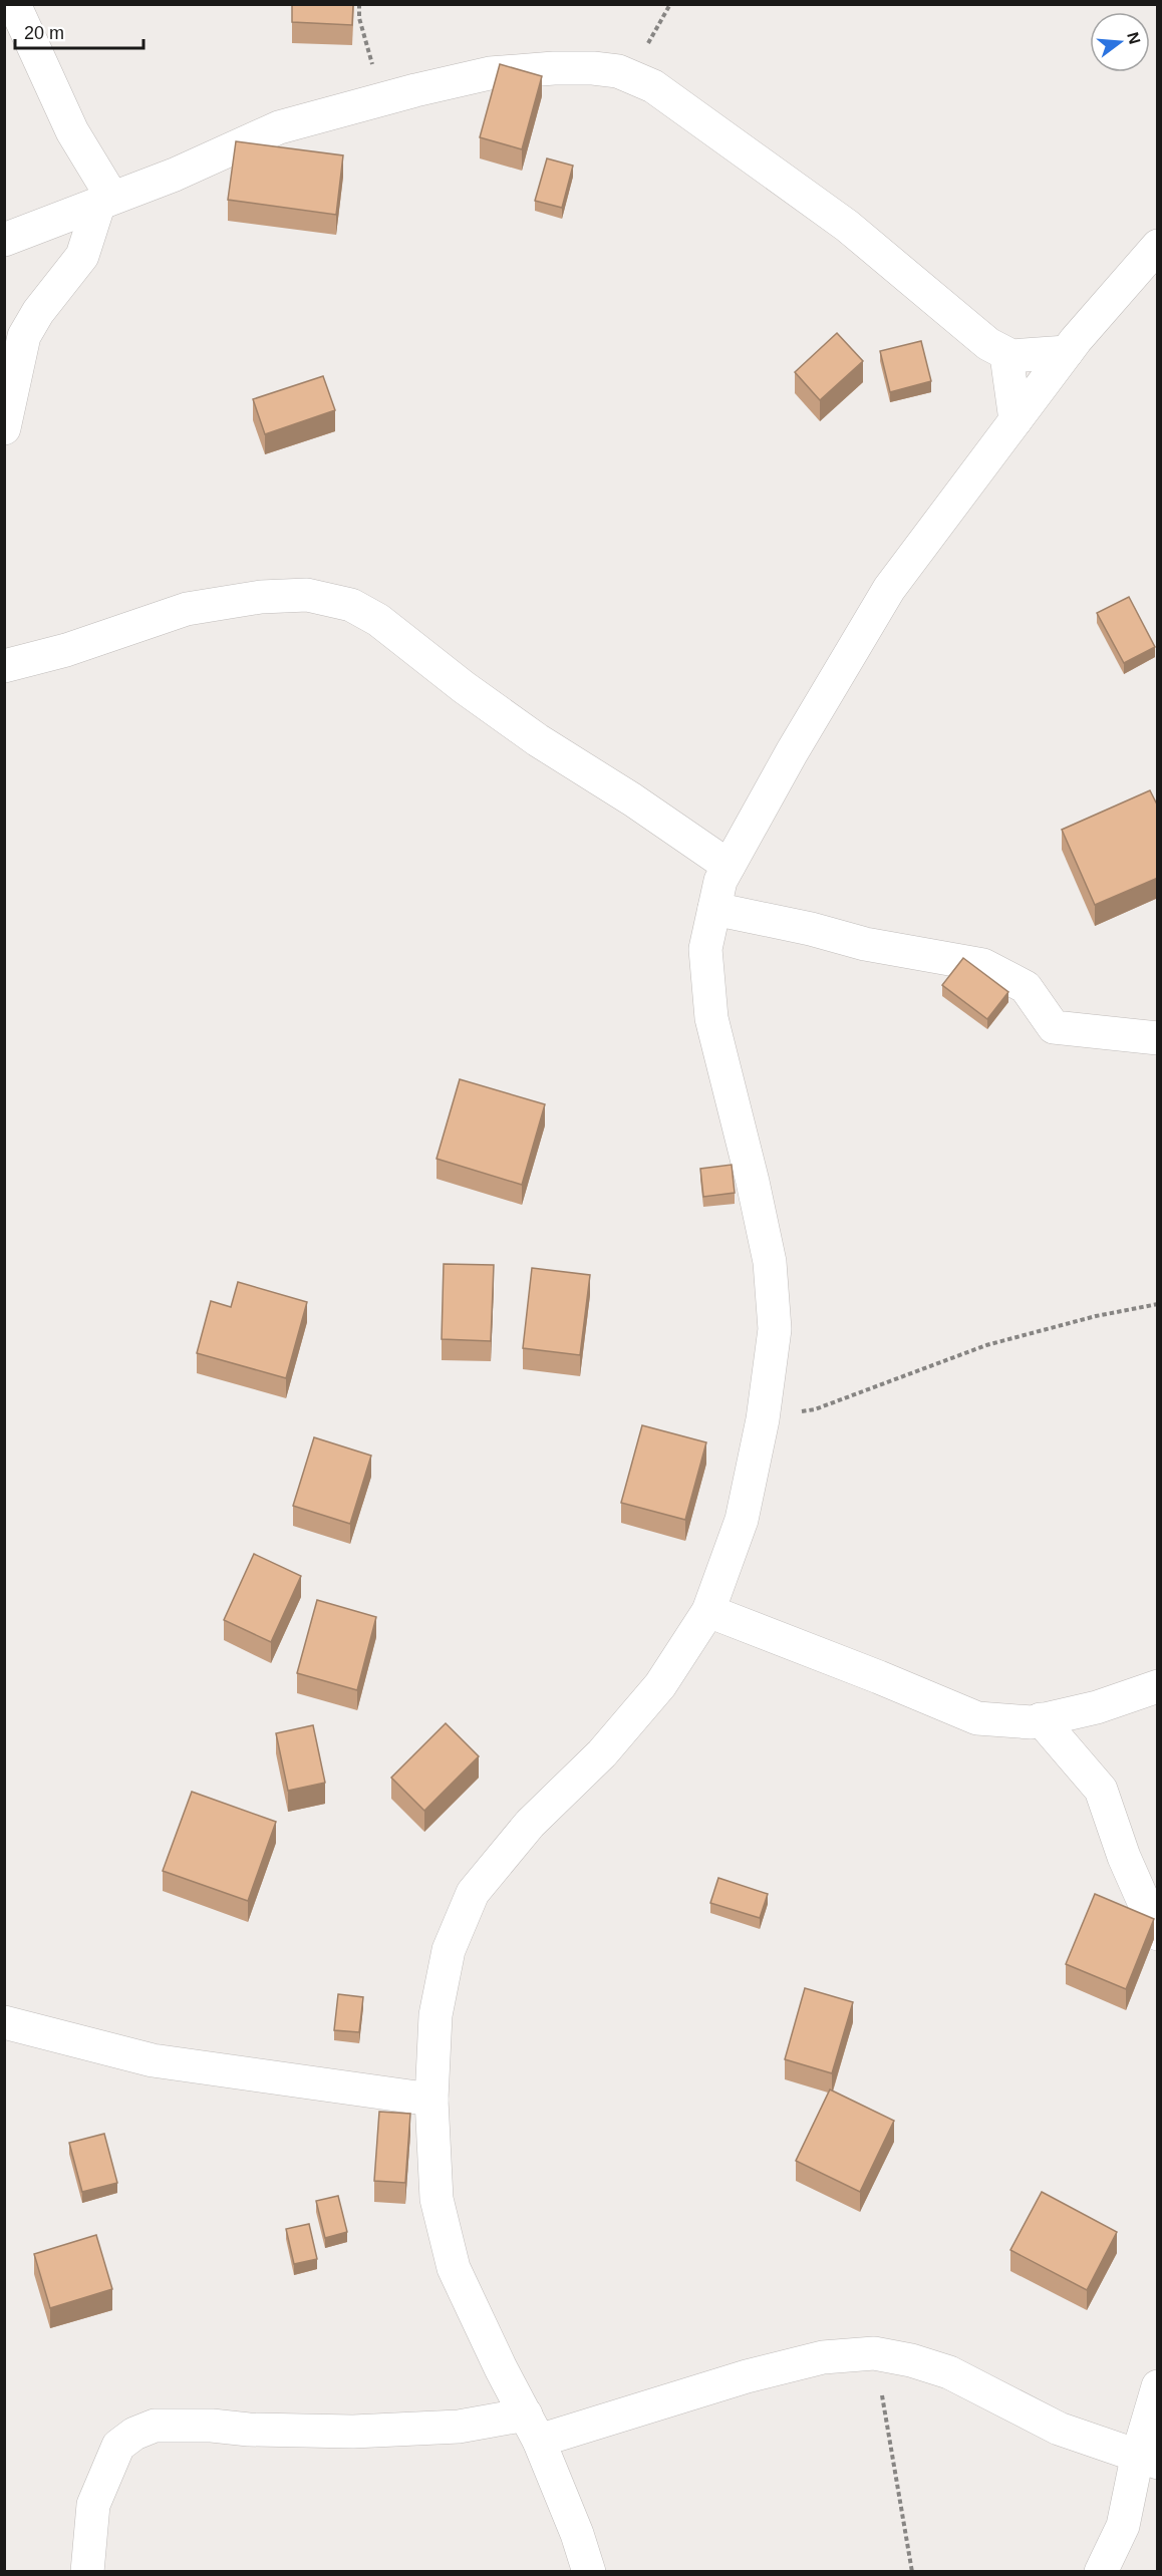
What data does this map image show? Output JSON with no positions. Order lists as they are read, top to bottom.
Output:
{
  "scale_bar": "20 m",
  "north": "right"
}
